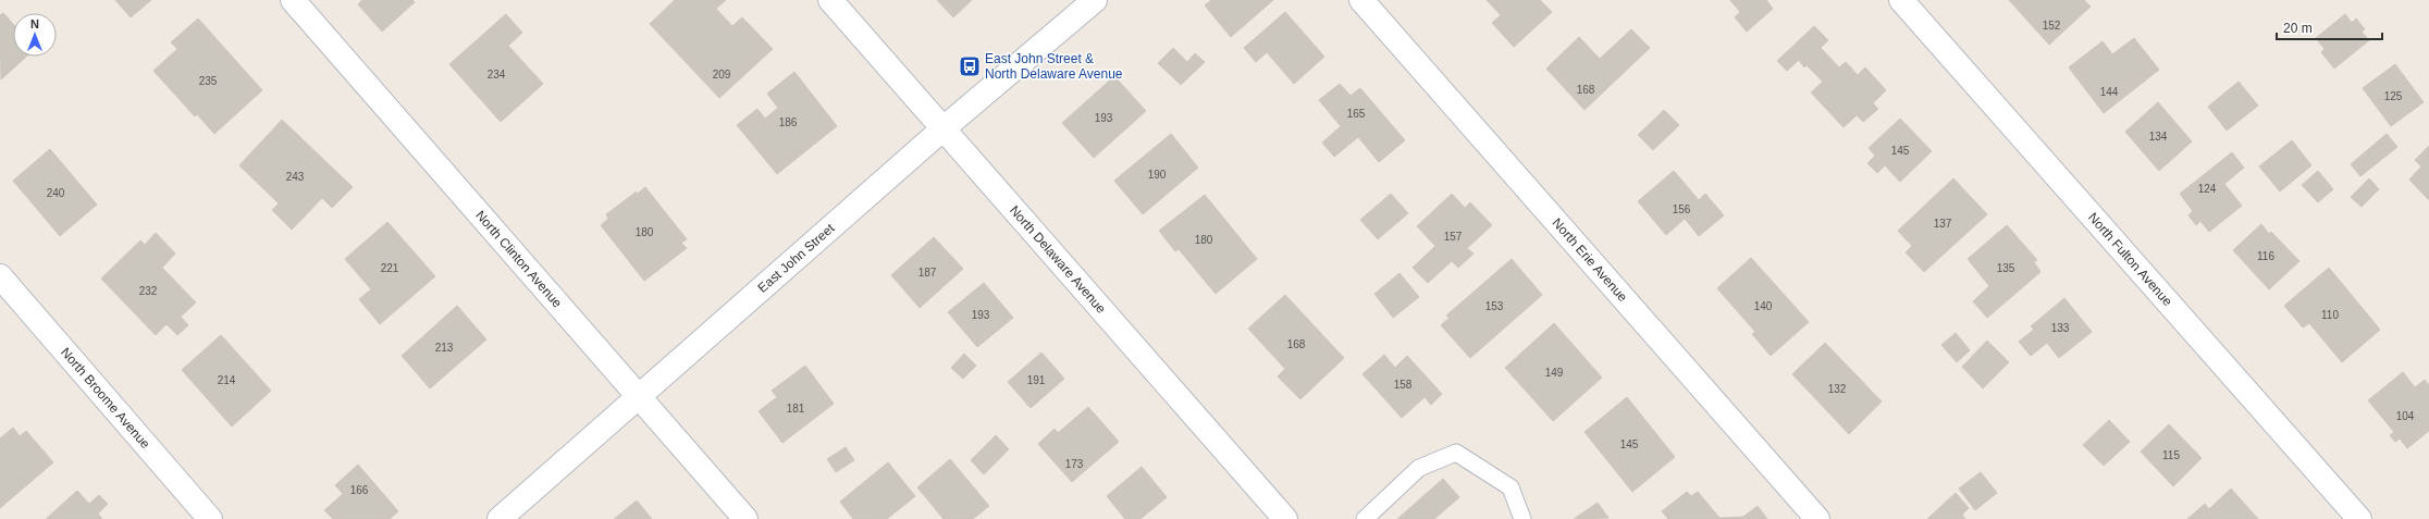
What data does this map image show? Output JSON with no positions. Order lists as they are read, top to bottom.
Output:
{
  "streets": {
    "street": [
      "East John Street",
      "North Clinton Avenue",
      "North Erie Avenue",
      "North Fulton Avenue",
      "North Delaware Avenue",
      "North Broome Avenue"
    ]
  },
  "crossings": [
    ["East John Street", "North Clinton Avenue"],
    ["East John Street", "North Delaware Avenue"]
  ],
  "places": {
    "bus stop": ["East John Street & North Delaware Avenue"]
  },
  "house_numbers": [
    "152",
    "234",
    "209",
    "235",
    "168",
    "144",
    "125",
    "165",
    "193",
    "186",
    "134",
    "145",
    "190",
    "243",
    "124",
    "240",
    "156",
    "137",
    "180",
    "157",
    "180",
    "116",
    "221",
    "135",
    "187",
    "232",
    "153",
    "140",
    "193",
    "110",
    "133",
    "168",
    "213",
    "149",
    "214",
    "191",
    "158",
    "132",
    "181",
    "104",
    "145",
    "115",
    "173",
    "166"
  ],
  "scale_bar": "20 m",
  "north": "top"
}
